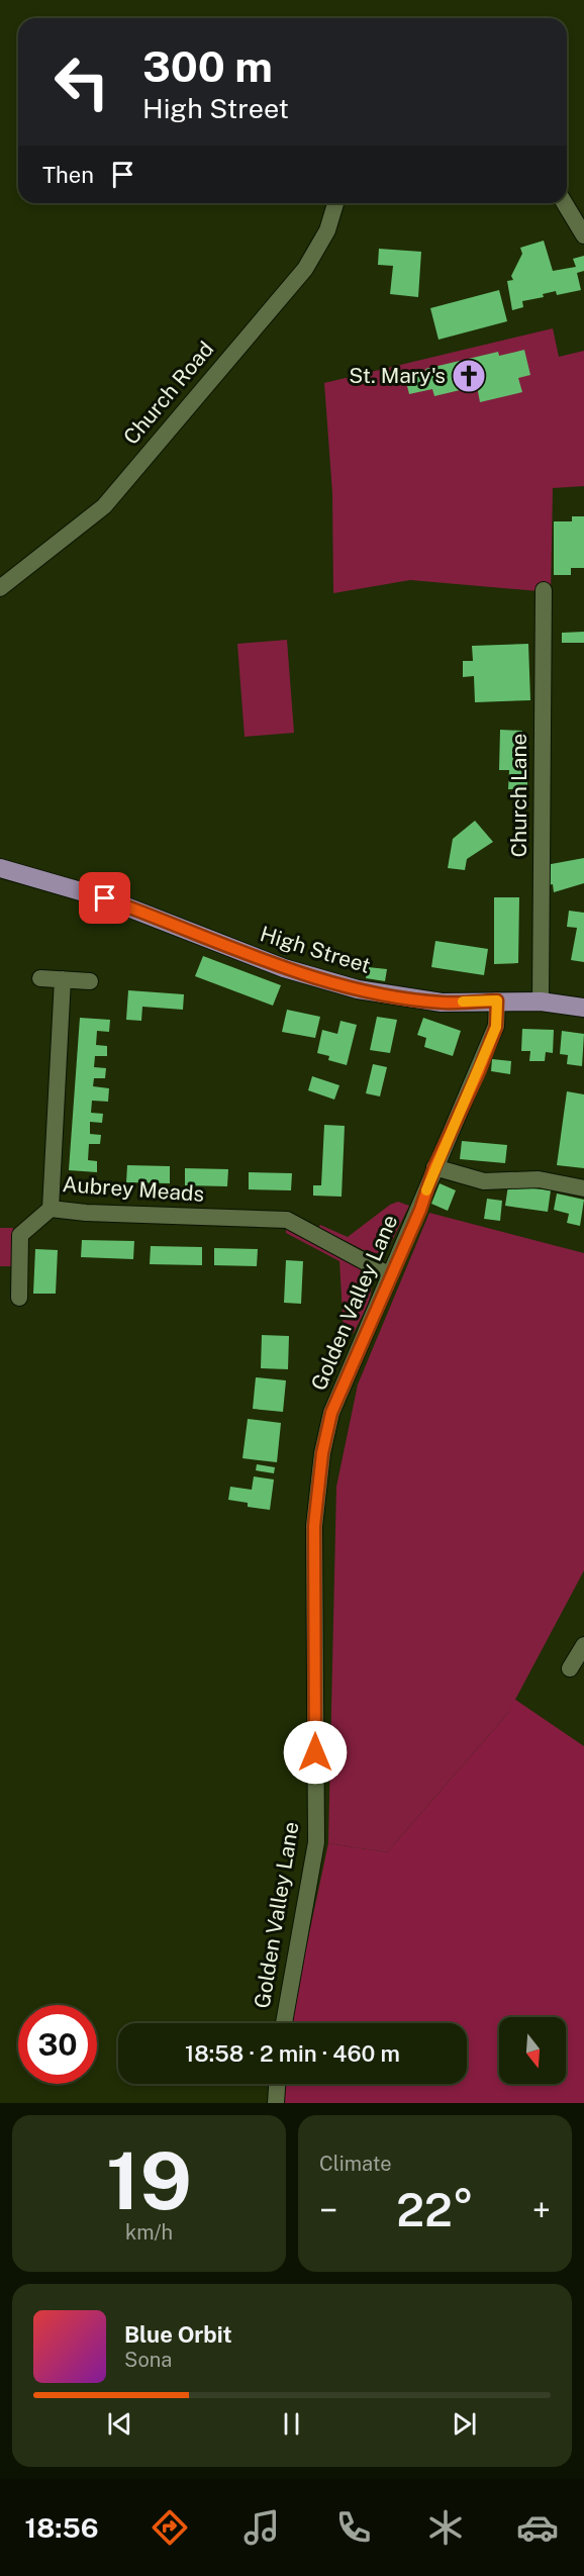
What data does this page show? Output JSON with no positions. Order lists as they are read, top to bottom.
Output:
{
  "streets": {
    "main road": ["High Street"],
    "street": [
      "Church Road",
      "Church Lane",
      "Aubrey Meads",
      "Golden Valley Lane"
    ]
  },
  "crossings": [
    ["Church Lane", "High Street"],
    ["High Street", "Golden Valley Lane"],
    ["Aubrey Meads", "Golden Valley Lane"]
  ],
  "places": {
    "church": ["St. Mary's"]
  },
  "north": "bottom",
  "page": {
    "turn": ["300 m", "High Street"],
    "then": "Then",
    "limit": "30",
    "trip": "18:58 · 2 min · 460 m",
    "tile": [
      ["19", "km/h"],
      "Climate"
    ],
    "heat": ["−", "22°", "+"],
    "song": ["Blue Orbit", "Sona"],
    "tabs": "18:56"
  }
}
